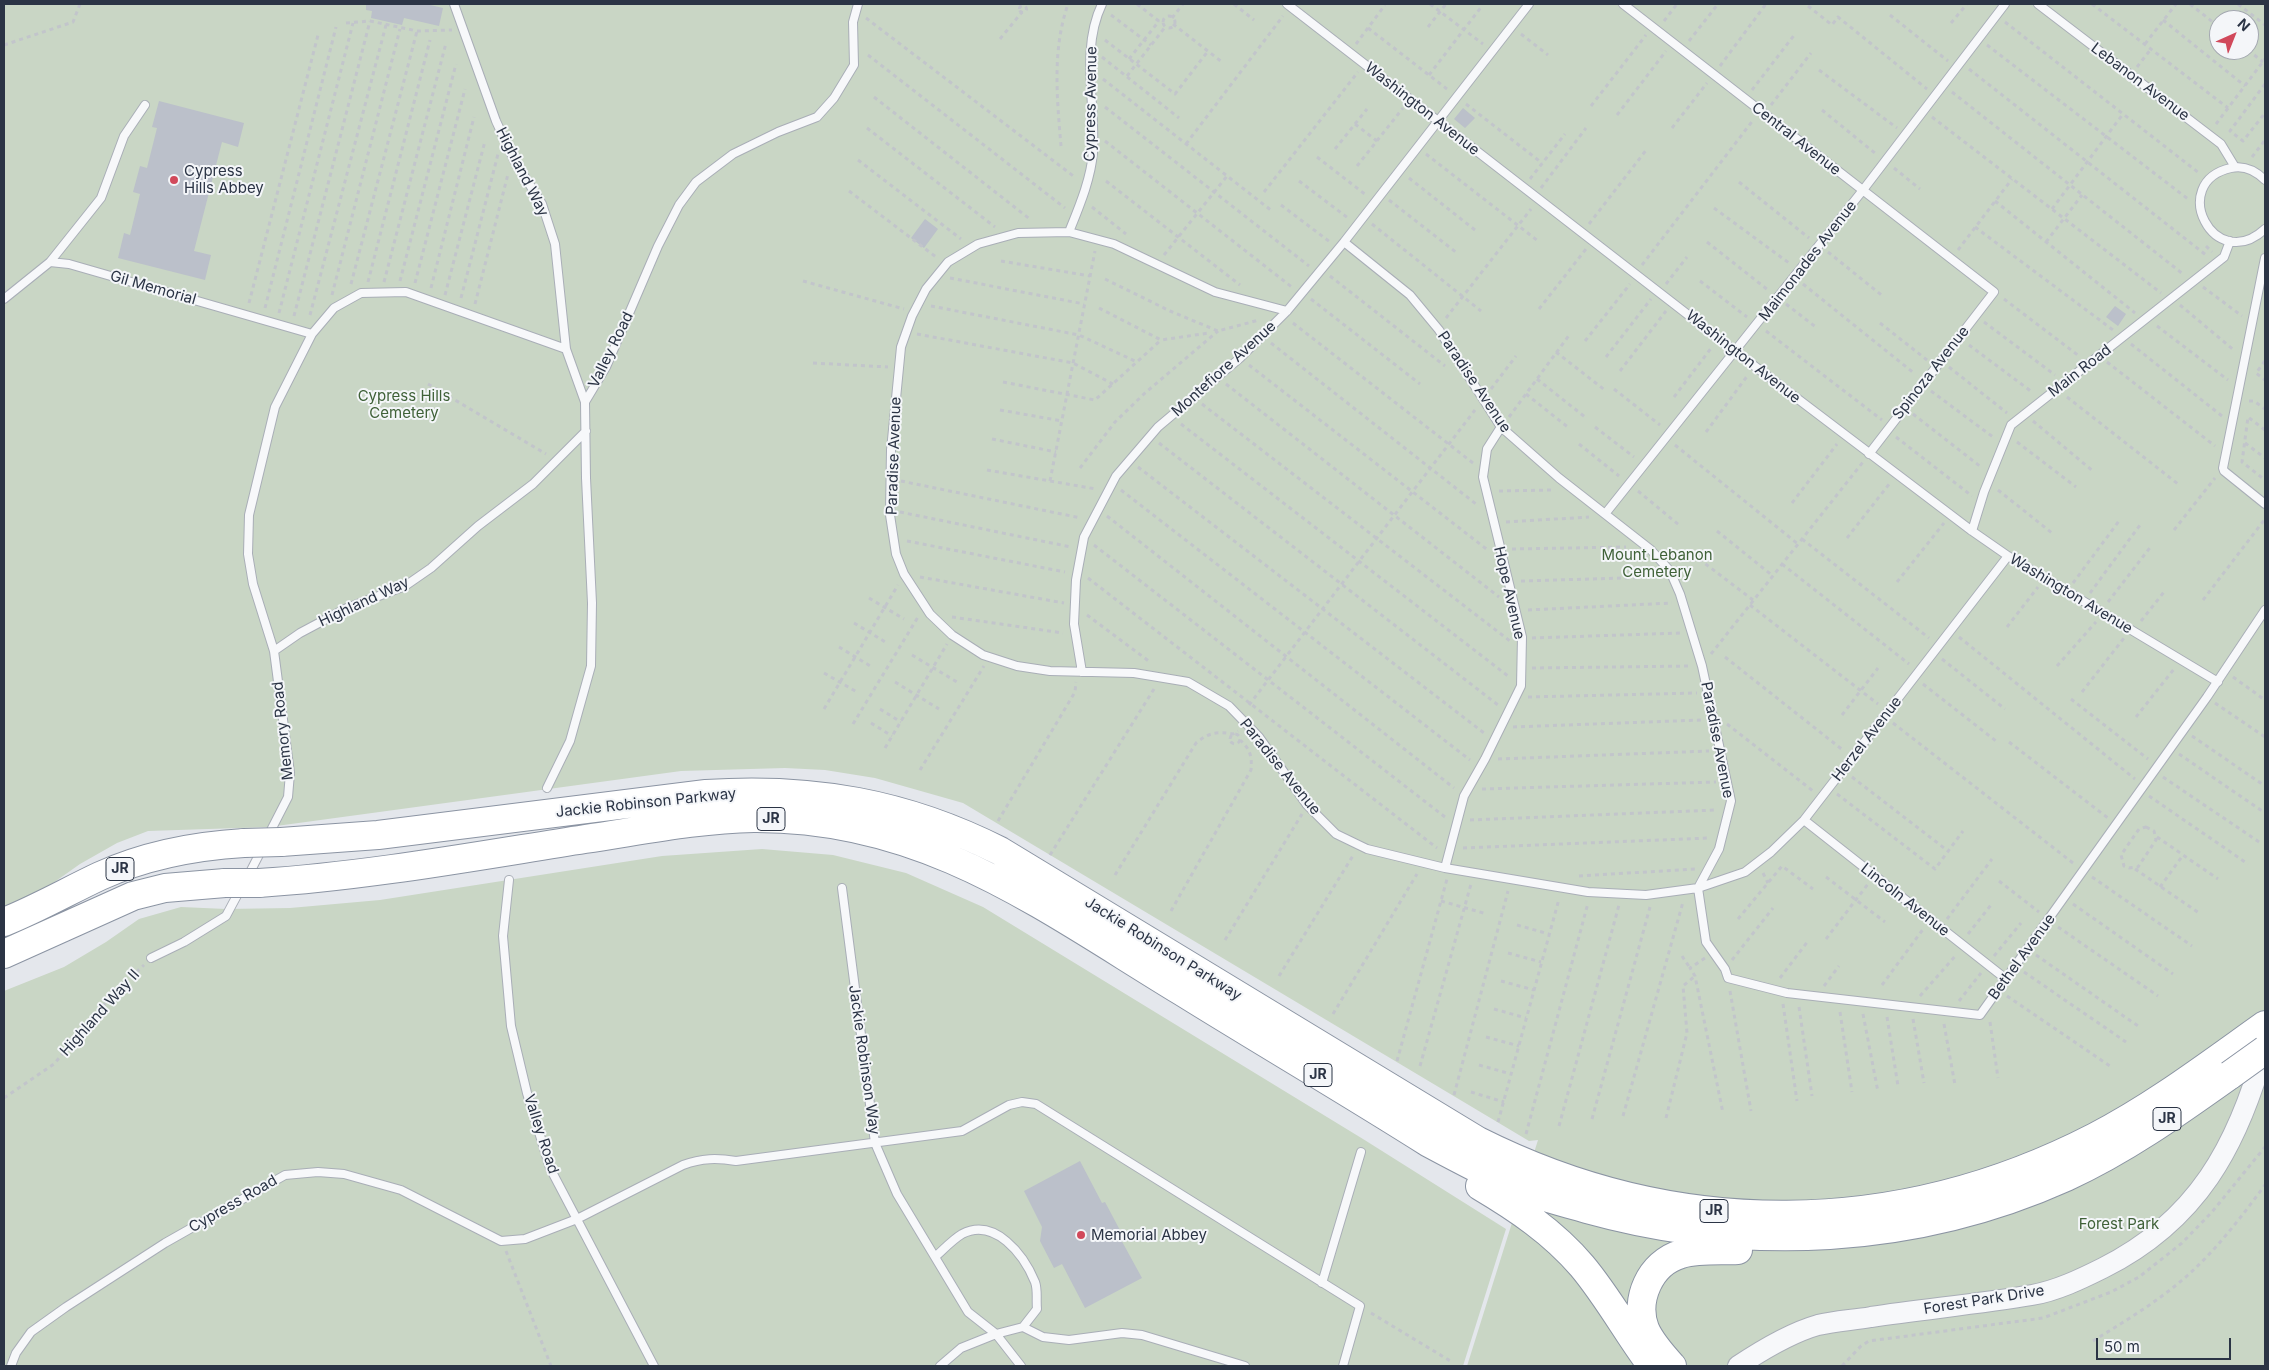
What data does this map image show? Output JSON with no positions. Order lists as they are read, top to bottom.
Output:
{
  "streets": {
    "highway": ["Jackie Robinson Parkway", "JR"],
    "street": ["Forest Park Drive"],
    "lane": [
      "Lebanon Avenue",
      "Cypress Avenue",
      "Washington Avenue",
      "Central Avenue",
      "Highland Way",
      "Maimonades Avenue",
      "Gil Memorial",
      "Valley Road",
      "Montefiore Avenue",
      "Main Road",
      "Spinoza Avenue",
      "Paradise Avenue",
      "Hope Avenue",
      "Memory Road",
      "Herzel Avenue",
      "Lincoln Avenue",
      "Bethel Avenue",
      "Highland Way II",
      "Jackie Robinson Way",
      "Cypress Road"
    ]
  },
  "crossings": [
    ["Cypress Avenue", "Paradise Avenue"],
    ["Washington Avenue", "Maimonades Avenue"],
    ["Washington Avenue", "Montefiore Avenue"],
    ["Washington Avenue", "Main Road"],
    ["Washington Avenue", "Spinoza Avenue"],
    ["Washington Avenue", "Herzel Avenue"],
    ["Washington Avenue", "Bethel Avenue"],
    ["Central Avenue", "Maimonades Avenue"],
    ["Central Avenue", "Spinoza Avenue"],
    ["Highland Way", "Valley Road"],
    ["Highland Way", "Memory Road"],
    ["Maimonades Avenue", "Paradise Avenue"],
    ["Gil Memorial", "Memory Road"],
    ["Montefiore Avenue", "Paradise Avenue"],
    ["Paradise Avenue", "Hope Avenue"],
    ["Paradise Avenue", "Herzel Avenue"],
    ["Memory Road", "Jackie Robinson Parkway"],
    ["Memory Road", "Highland Way II"],
    ["Herzel Avenue", "Lincoln Avenue"],
    ["Jackie Robinson Parkway", "Highland Way II"],
    ["Jackie Robinson Parkway", "Forest Park Drive"],
    ["Lincoln Avenue", "Bethel Avenue"]
  ],
  "parks": ["Cypress Hills Cemetery", "Mount Lebanon Cemetery", "Forest Park"],
  "places": ["Cypress Hills Abbey", "Memorial Abbey"],
  "scale_bar": "50 m",
  "north": "top right"
}
